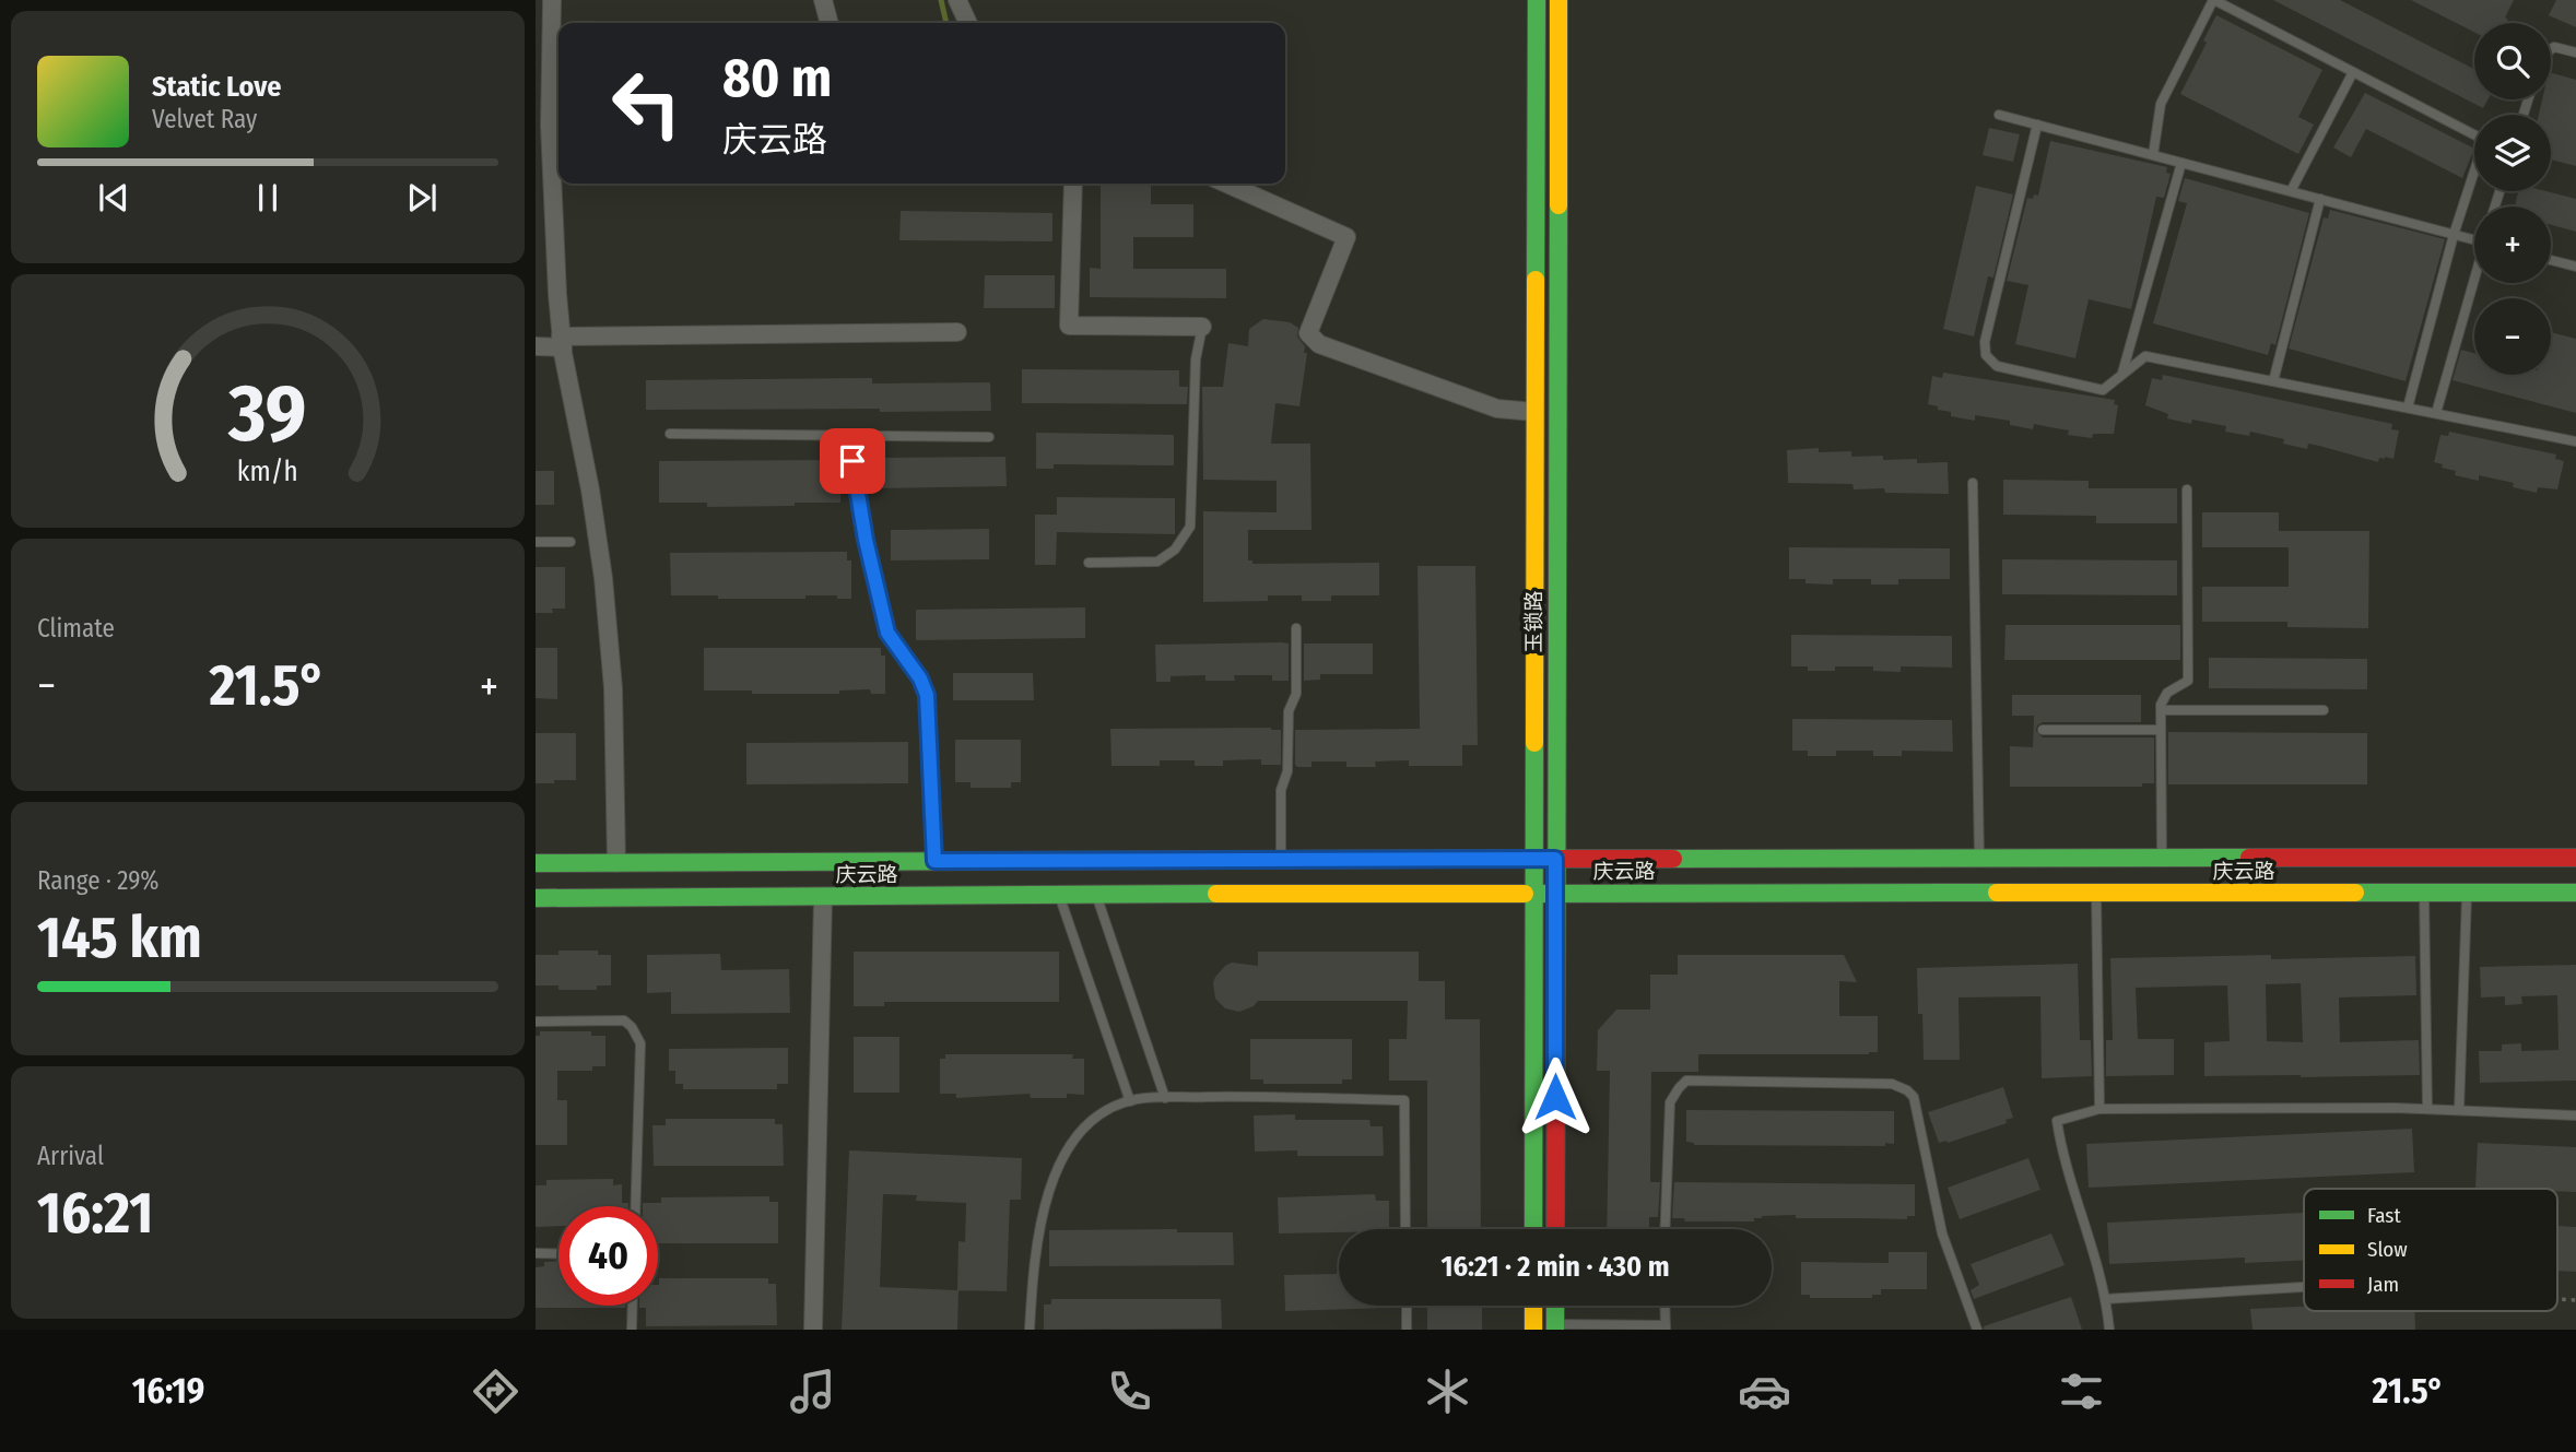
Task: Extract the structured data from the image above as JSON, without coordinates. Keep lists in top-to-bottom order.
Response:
{
  "streets": {
    "main road": ["玉锁路", "庆云路"]
  },
  "crossings": [
    ["玉锁路", "庆云路"]
  ],
  "legend": ["Fast", "Slow", "Jam"],
  "page": {
    "map_buttons": ["+", "−"],
    "turn": ["80 m", "庆云路"],
    "song": ["Static Love", "Velvet Ray"],
    "tile": [
      "Climate",
      ["Range · 29%", "145 km"],
      ["Arrival", "16:21"]
    ],
    "heat": ["−", "21.5°", "+"],
    "limit": "40",
    "trip": "16:21 · 2 min · 430 m",
    "tabs": ["16:19", "21.5°"],
    "gauge": ["39", "km/h"]
  }
}
